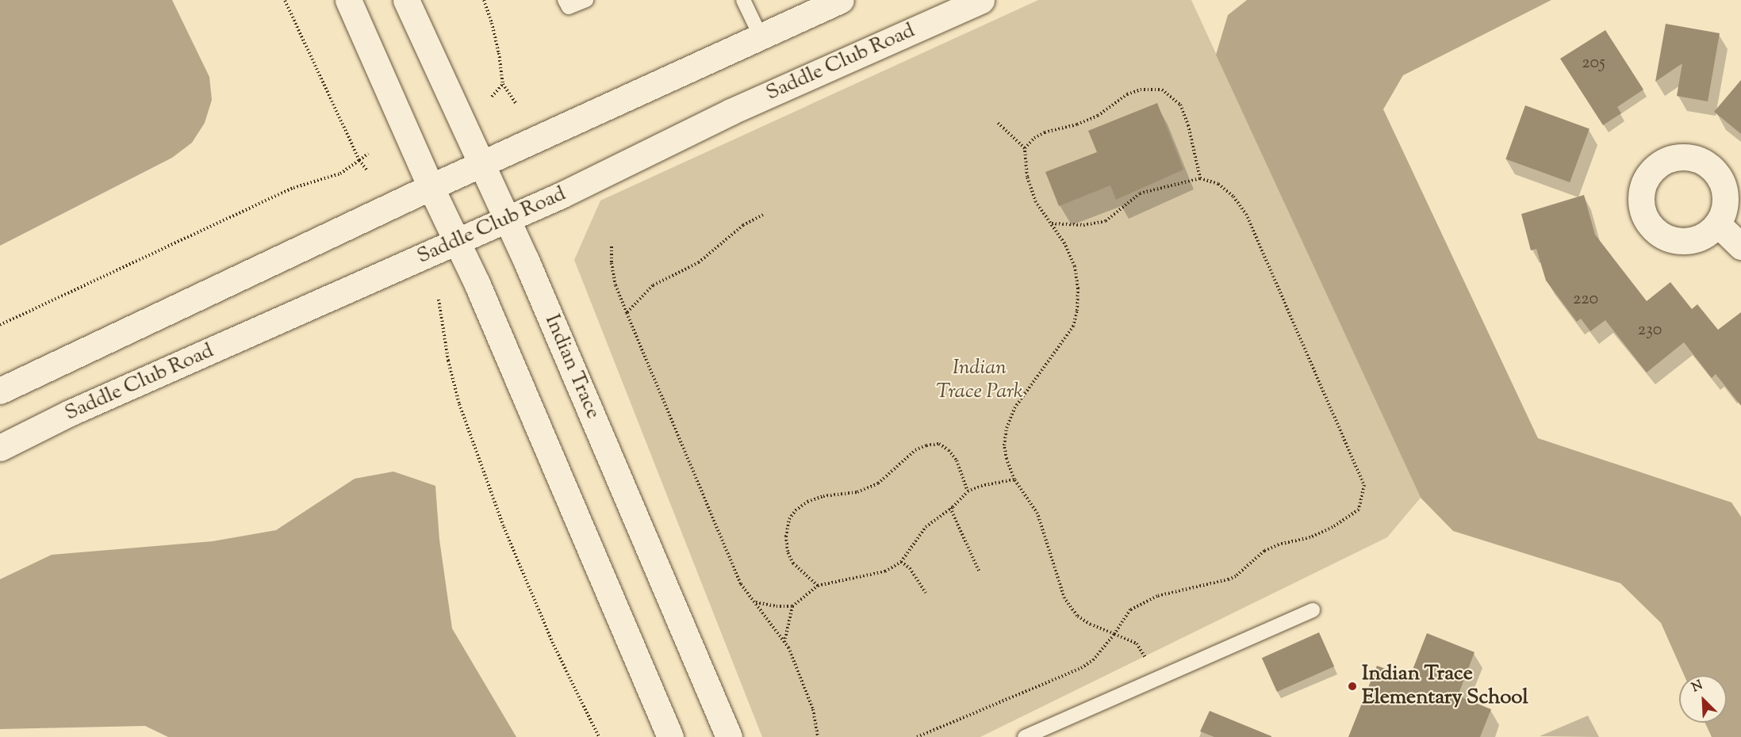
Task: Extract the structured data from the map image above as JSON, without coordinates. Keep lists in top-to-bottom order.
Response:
{
  "streets": {
    "street": ["Saddle Club Road", "Indian Trace"]
  },
  "crossings": [
    ["Saddle Club Road", "Indian Trace"]
  ],
  "parks": ["Indian Trace Park"],
  "places": ["Indian Trace Elementary School"],
  "house_numbers": ["205", "220", "230"],
  "north": "top left"
}
